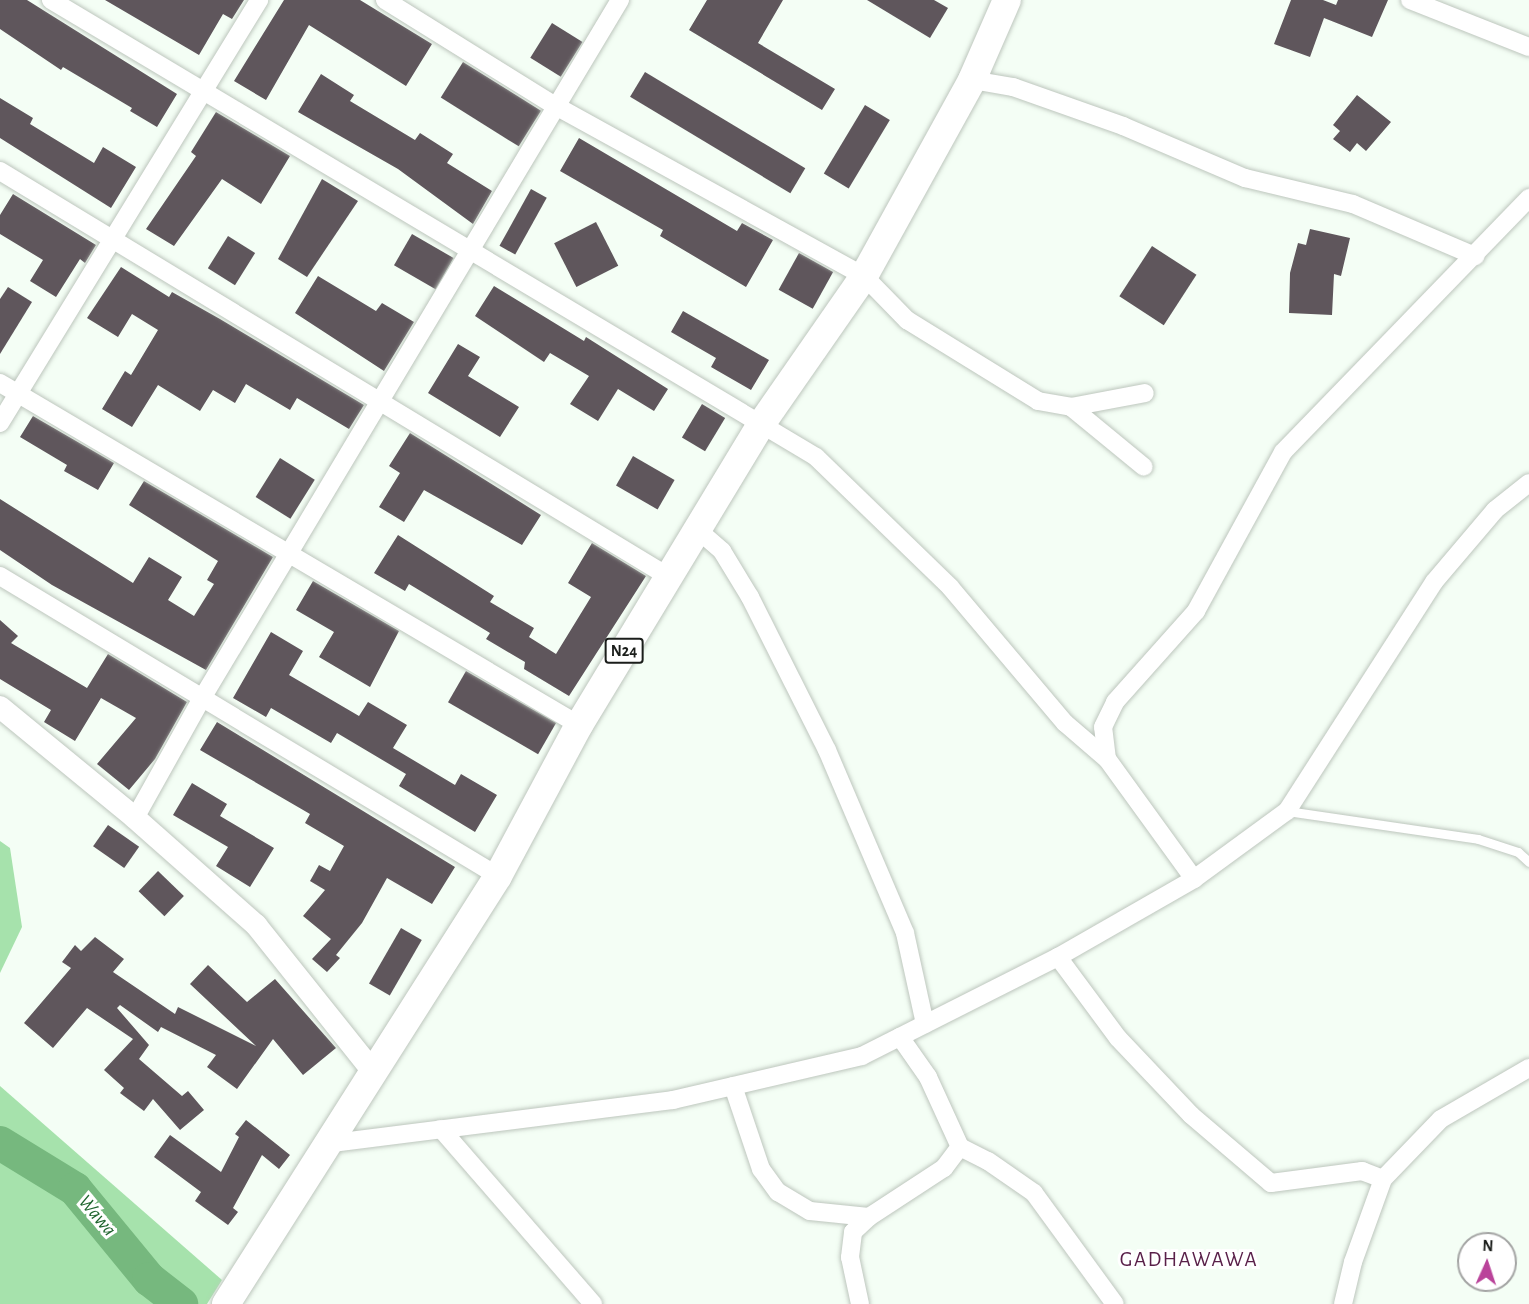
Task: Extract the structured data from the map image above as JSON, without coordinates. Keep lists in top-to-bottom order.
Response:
{
  "streets": {
    "main road": ["N24"]
  },
  "districts": ["GADHAWAWA"],
  "water": ["Wawa"],
  "north": "top"
}
